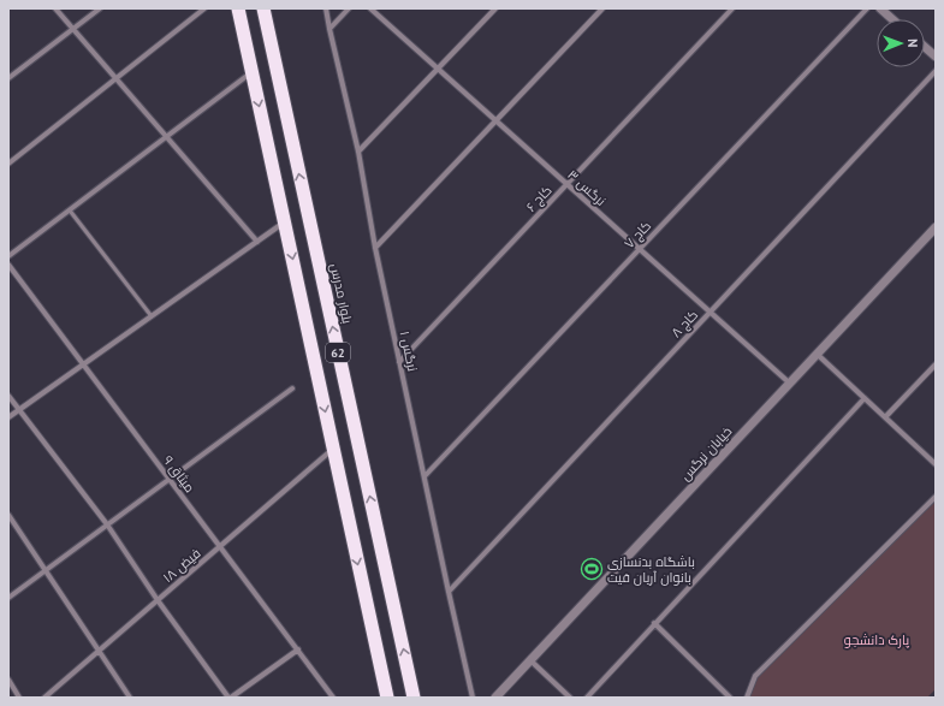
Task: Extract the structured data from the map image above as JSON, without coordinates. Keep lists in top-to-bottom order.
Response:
{
  "streets": {
    "highway": ["بلوار مدرس", "62"],
    "street": [
      "نرگس ۳",
      "کاج ۶",
      "کاج ۷",
      "کاج ۸",
      "نرگس ۱",
      "خیابان نرگس",
      "میثاق ۹",
      "فیض ۱۸"
    ]
  },
  "crossings": [
    ["نرگس ۳", "کاج ۶"],
    ["نرگس ۳", "کاج ۷"],
    ["نرگس ۳", "کاج ۸"],
    ["نرگس ۳", "خیابان نرگس"],
    ["کاج ۶", "نرگس ۱"],
    ["کاج ۷", "نرگس ۱"],
    ["کاج ۸", "نرگس ۱"],
    ["62", "فیض ۱۸"],
    ["میثاق ۹", "فیض ۱۸"]
  ],
  "parks": ["پارک دانشجو"],
  "places": {
    "sports": ["باشگاه بدنسازی بانوان آریان فیت"]
  },
  "north": "right"
}
